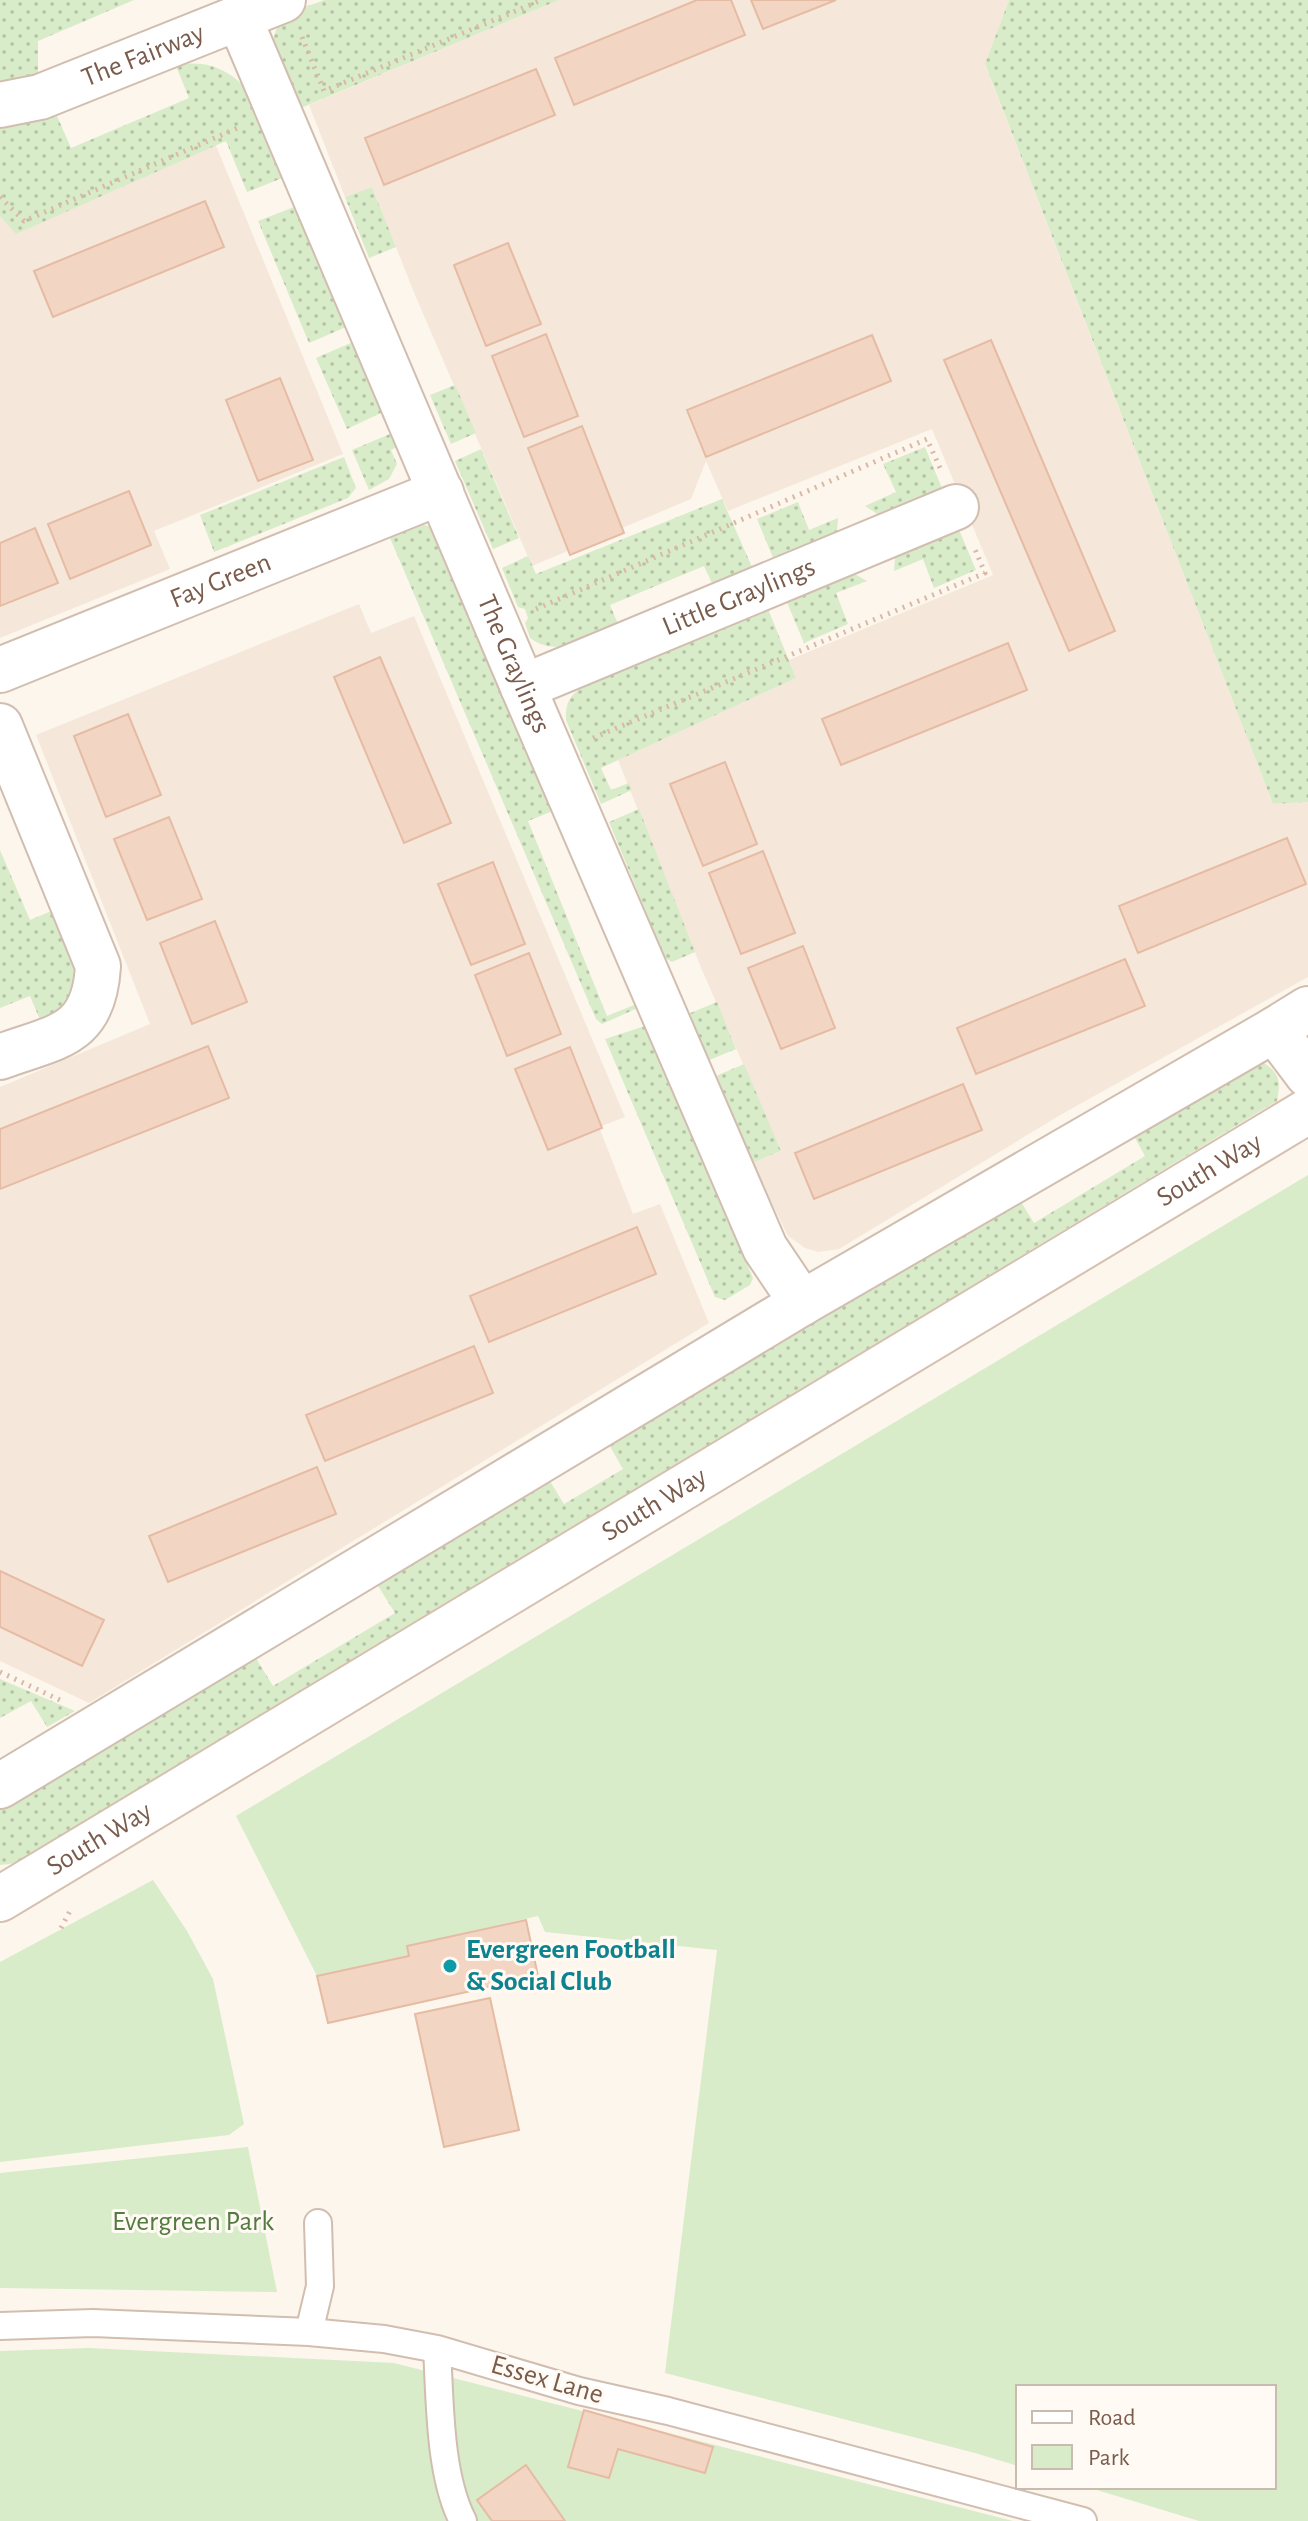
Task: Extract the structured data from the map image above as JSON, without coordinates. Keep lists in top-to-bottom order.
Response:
{
  "streets": {
    "street": [
      "The Fairway",
      "Fay Green",
      "Little Graylings",
      "The Graylings",
      "South Way"
    ],
    "lane": ["Essex Lane"]
  },
  "crossings": [
    ["The Fairway", "The Graylings"],
    ["Fay Green", "The Graylings"],
    ["Little Graylings", "The Graylings"]
  ],
  "parks": ["Evergreen Park"],
  "places": ["Evergreen Football & Social Club"],
  "legend": ["Road", "Park"]
}
